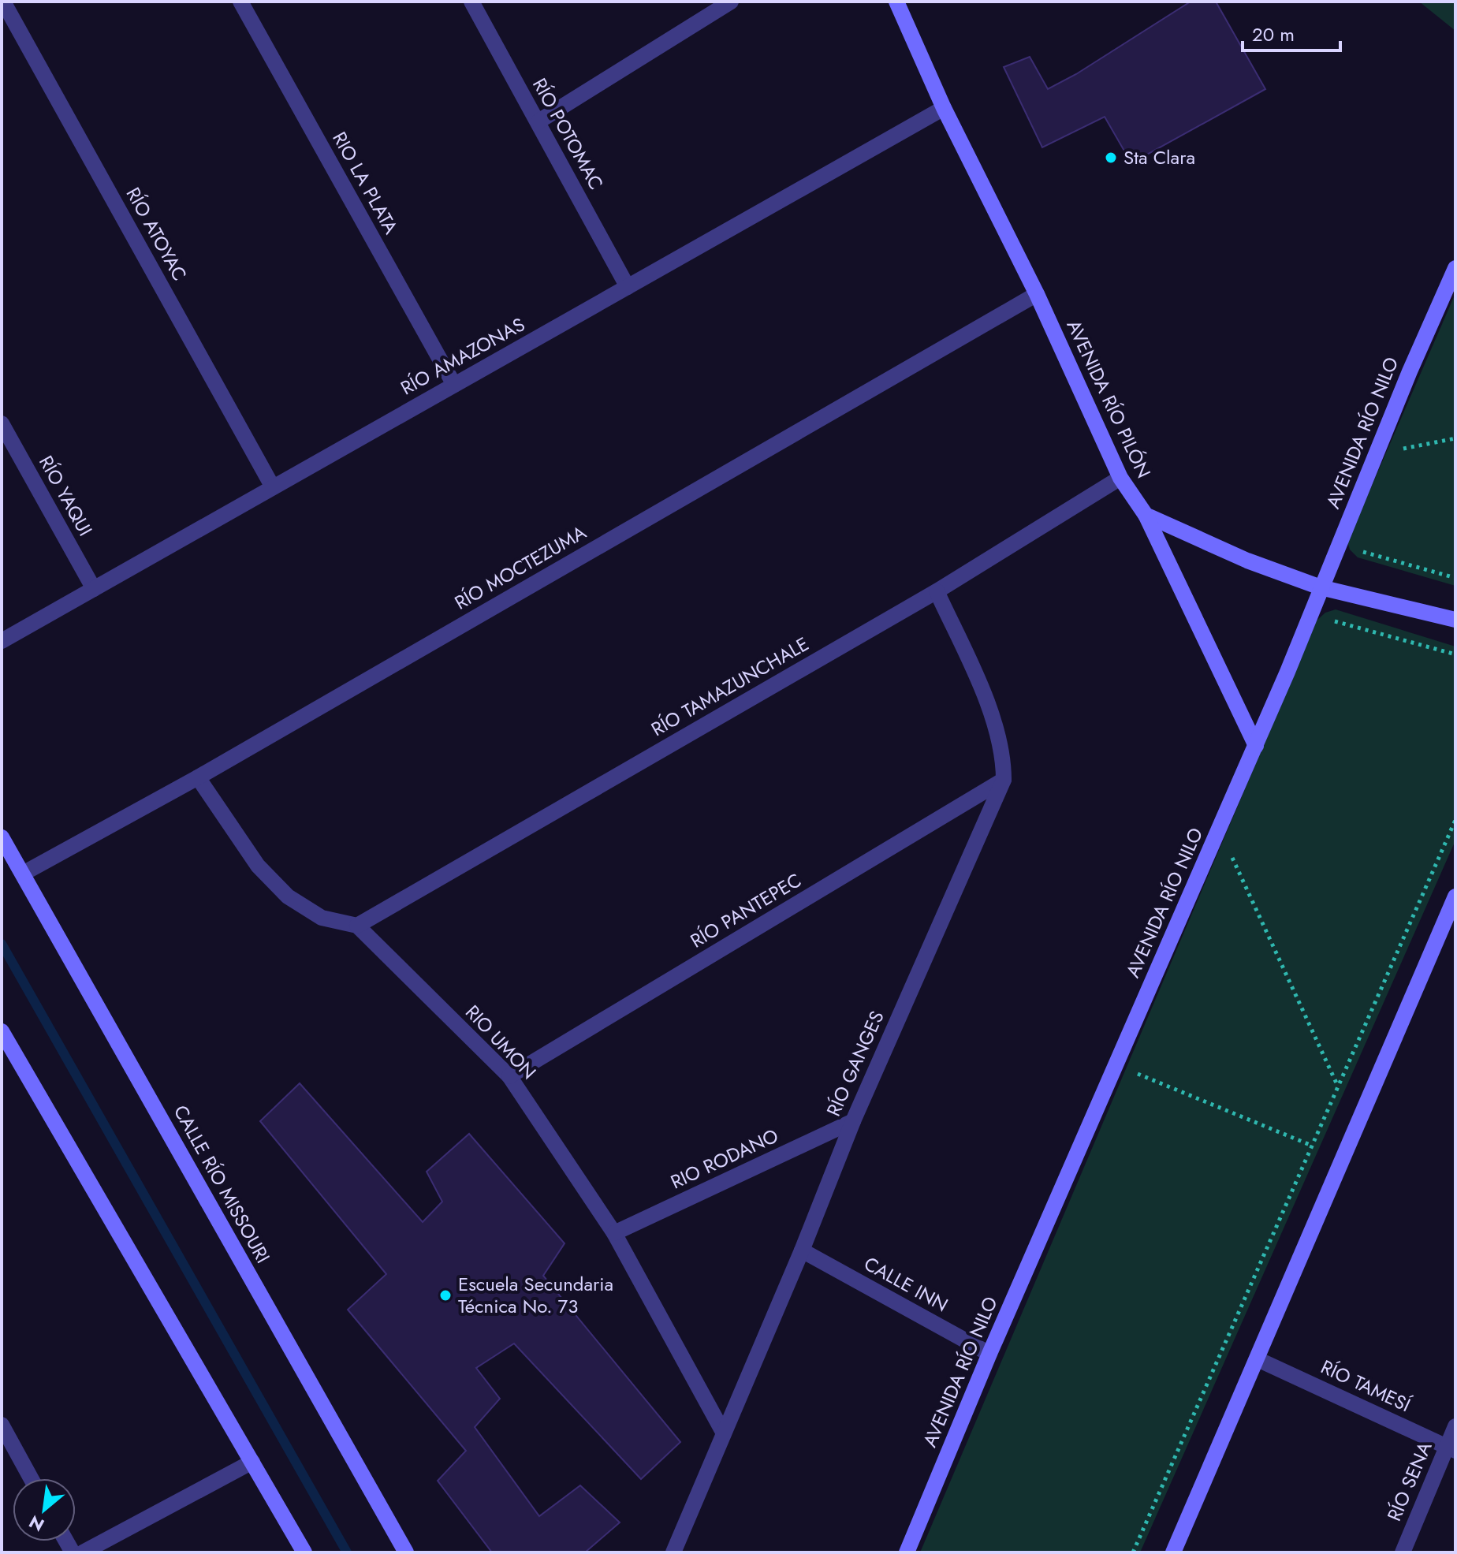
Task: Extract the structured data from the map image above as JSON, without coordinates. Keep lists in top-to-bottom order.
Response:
{
  "streets": {
    "street": [
      "RÍO POTOMAC",
      "RIO LA PLATA",
      "RÍO ATOYAC",
      "RÍO AMAZONAS",
      "AVENIDA RÍO PILÓN",
      "AVENIDA RÍO NILO",
      "RÍO YAQUI",
      "RÍO MOCTEZUMA",
      "RÍO TAMAZUNCHALE",
      "RÍO PANTEPEC",
      "RIO UMON",
      "RÍO GANGES",
      "RIO RODANO",
      "CALLE RÍO MISSOURI",
      "CALLE INN",
      "RÍO TAMESÍ",
      "RÍO SENA"
    ]
  },
  "crossings": [
    ["RÍO POTOMAC", "RÍO AMAZONAS"],
    ["RIO LA PLATA", "RÍO AMAZONAS"],
    ["RÍO ATOYAC", "RÍO AMAZONAS"],
    ["RÍO AMAZONAS", "AVENIDA RÍO PILÓN"],
    ["RÍO AMAZONAS", "RÍO YAQUI"],
    ["AVENIDA RÍO PILÓN", "AVENIDA RÍO NILO"],
    ["AVENIDA RÍO PILÓN", "RÍO MOCTEZUMA"],
    ["AVENIDA RÍO PILÓN", "RÍO TAMAZUNCHALE"],
    ["AVENIDA RÍO NILO", "CALLE INN"],
    ["RÍO MOCTEZUMA", "CALLE RÍO MISSOURI"],
    ["RÍO TAMAZUNCHALE", "RIO UMON"],
    ["RÍO TAMAZUNCHALE", "RÍO GANGES"],
    ["RÍO PANTEPEC", "RIO UMON"],
    ["RÍO PANTEPEC", "RÍO GANGES"],
    ["RIO UMON", "RÍO GANGES"],
    ["RIO UMON", "RIO RODANO"],
    ["RÍO GANGES", "RIO RODANO"],
    ["RÍO GANGES", "CALLE INN"],
    ["RÍO TAMESÍ", "RÍO SENA"]
  ],
  "places": ["Sta Clara", "Escuela Secundaria Técnica No. 73"],
  "scale_bar": "20 m",
  "north": "bottom left"
}
